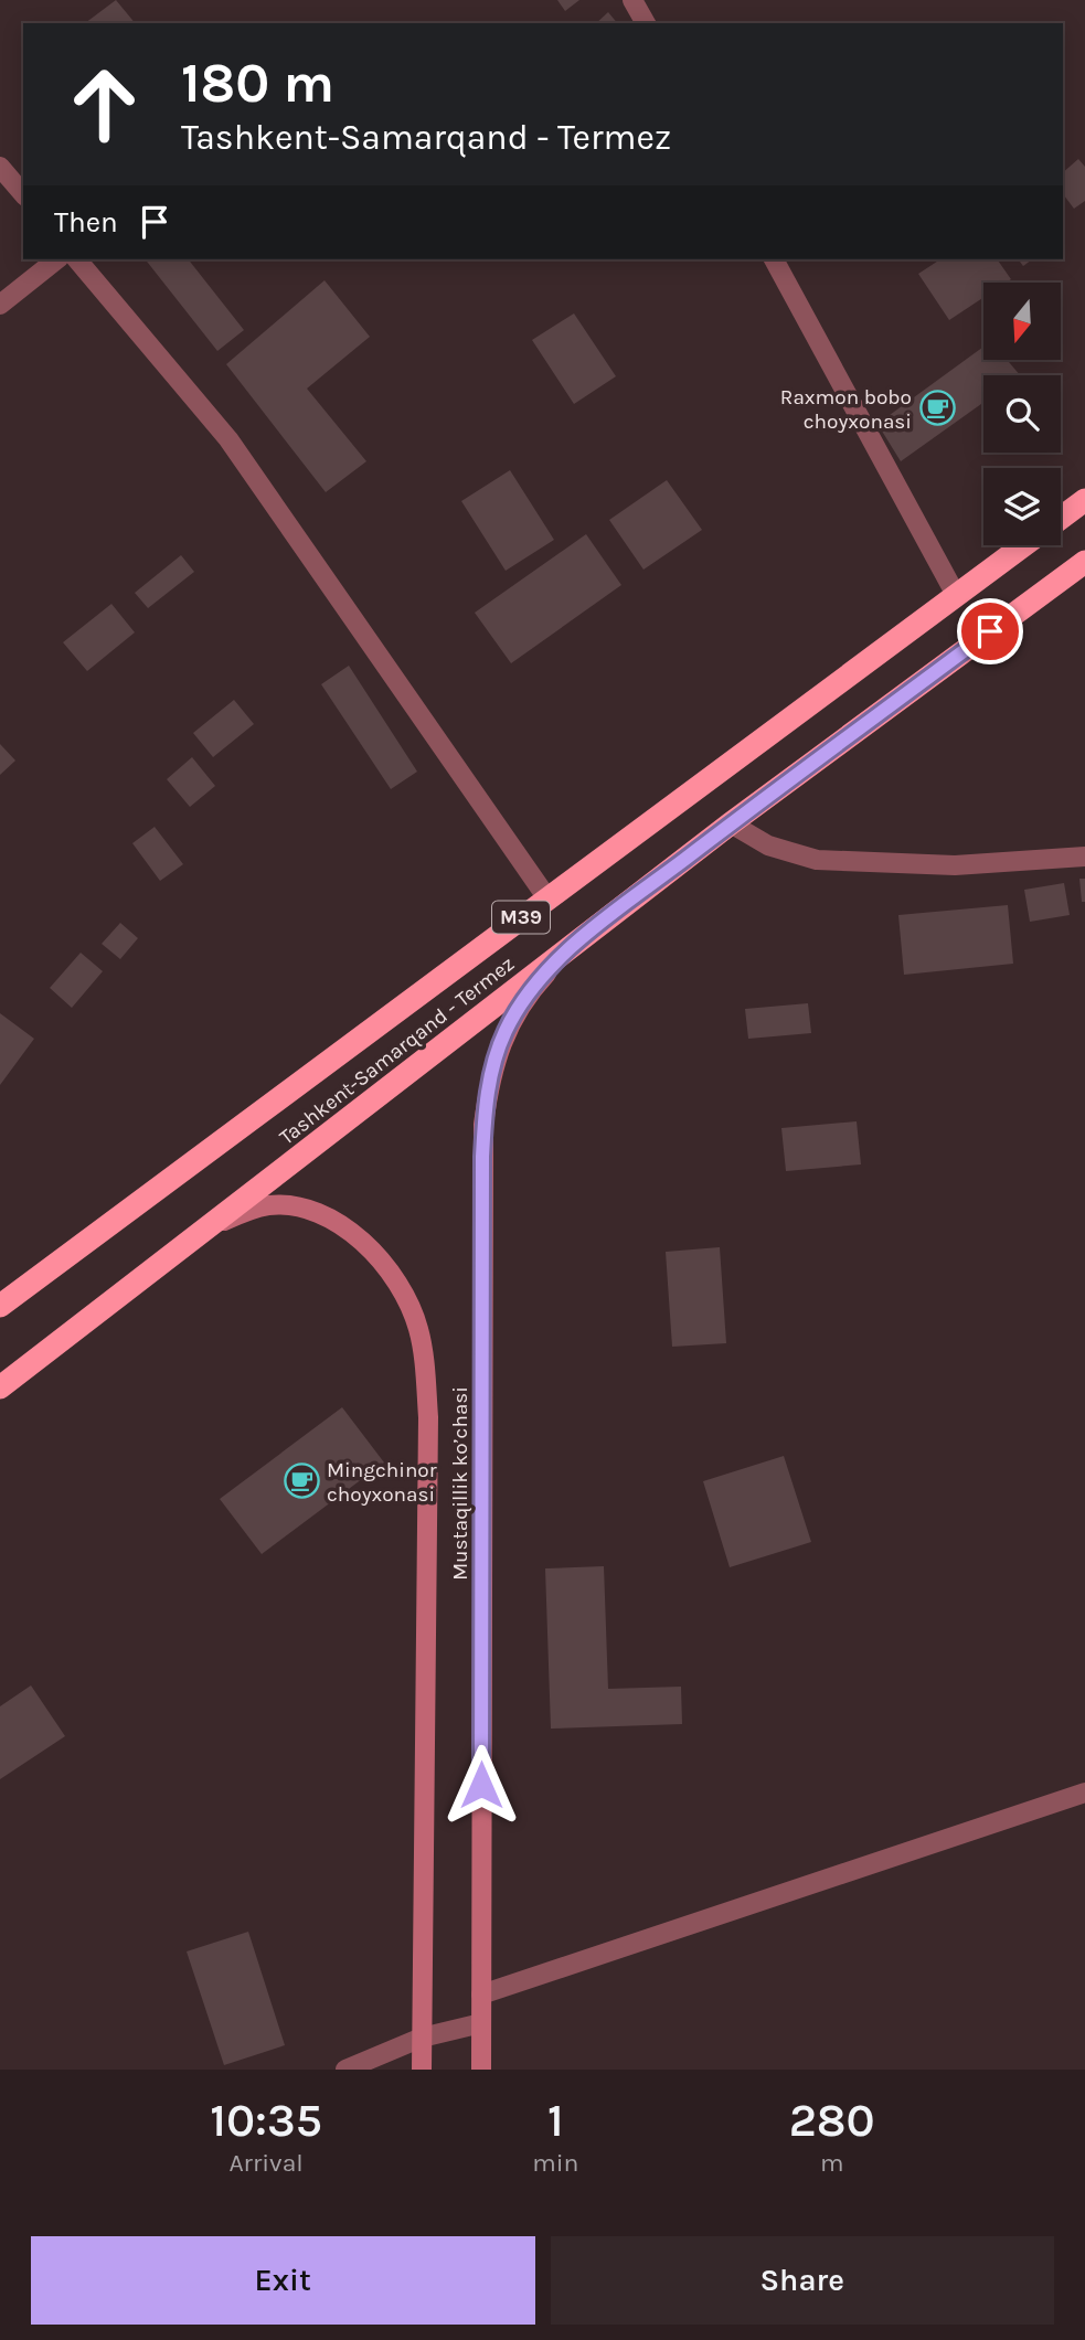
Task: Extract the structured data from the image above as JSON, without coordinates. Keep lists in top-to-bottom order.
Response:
{
  "streets": {
    "highway": ["M39", "Tashkent-Samarqand - Termez"],
    "main road": ["Mustaqillik ko’chasi"]
  },
  "crossings": [
    ["Tashkent-Samarqand - Termez", "Mustaqillik ko’chasi"]
  ],
  "places": {
    "cafe": ["Raxmon bobo choyxonasi", "Mingchinor choyxonasi"]
  },
  "north": "bottom",
  "page": {
    "turn": ["180 m", "Tashkent-Samarqand - Termez"],
    "then": "Then",
    "eta": [
      "10:35",
      "Arrival",
      "1",
      "min",
      "280",
      "m"
    ],
    "buttons": ["Exit", "Share"]
  }
}
